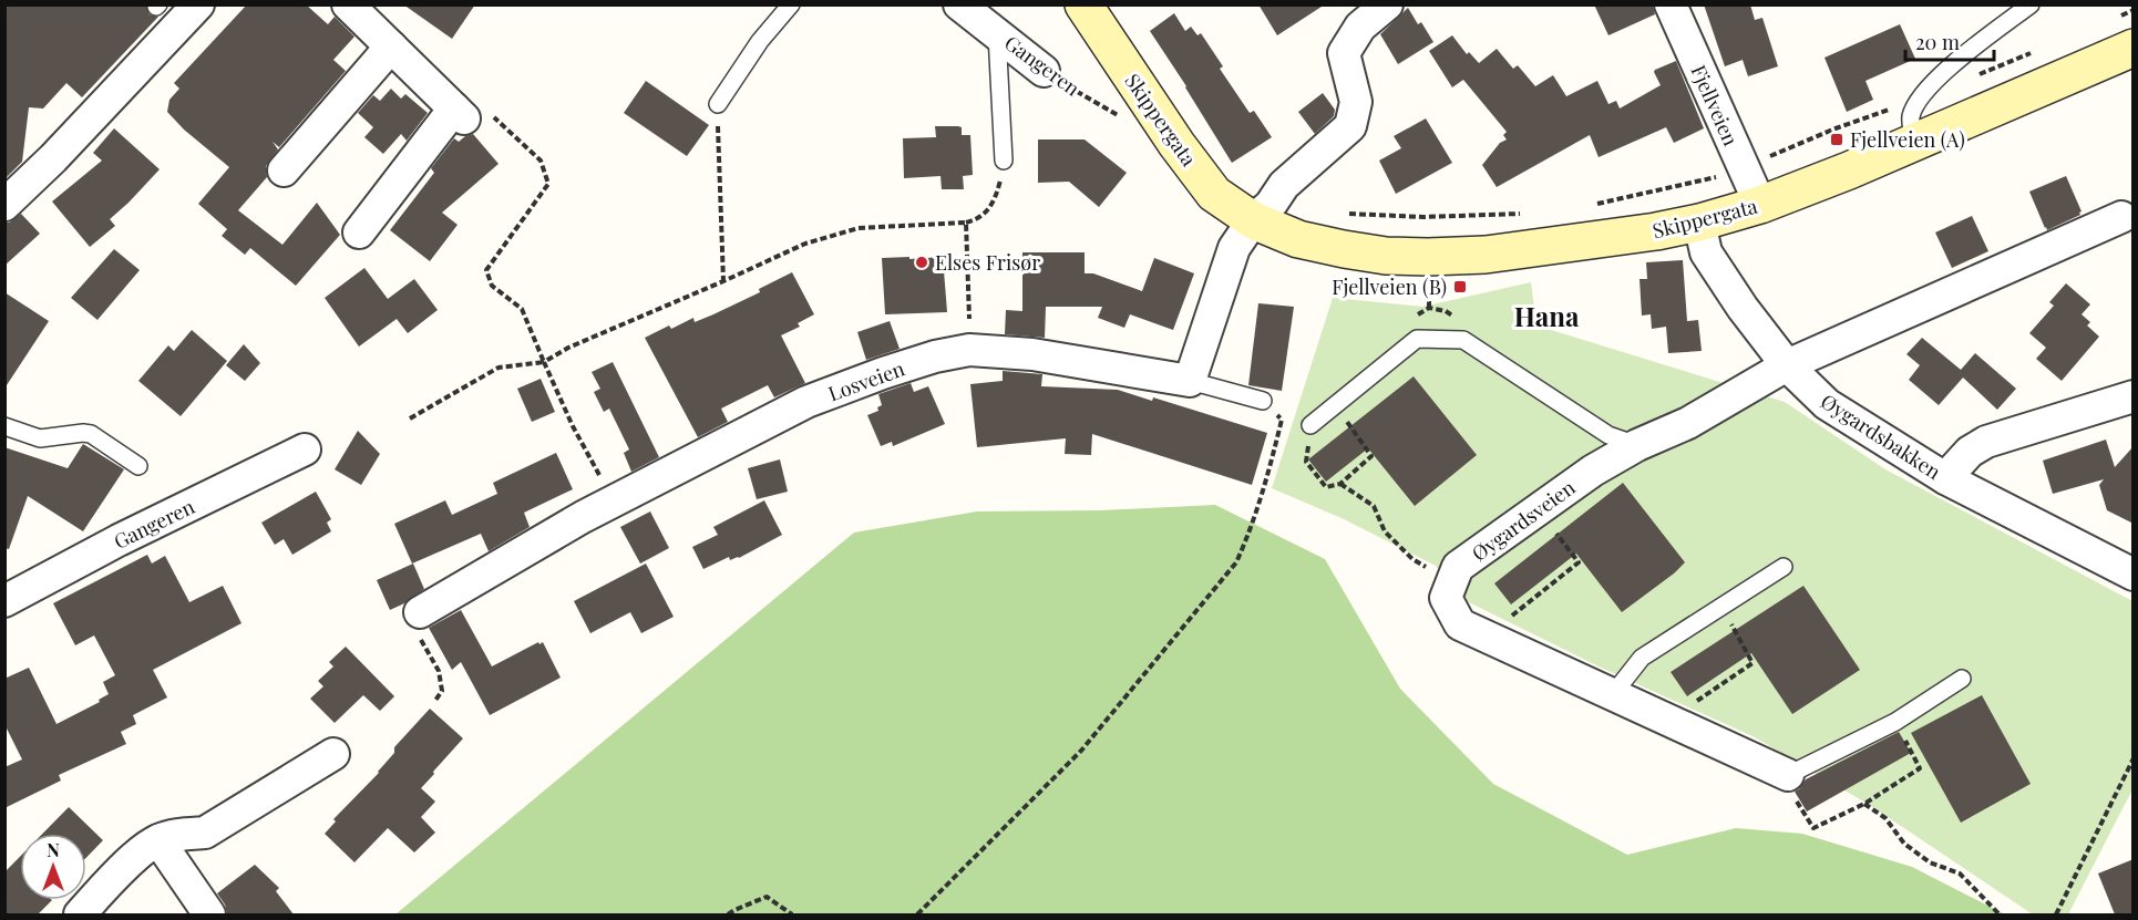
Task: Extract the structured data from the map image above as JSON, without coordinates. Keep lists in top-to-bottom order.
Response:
{
  "streets": {
    "main road": ["Skippergata"],
    "street": [
      "Gangeren",
      "Fjellveien",
      "Losveien",
      "Øygardsbakken",
      "Øygardsveien"
    ]
  },
  "crossings": [
    ["Fjellveien", "Skippergata"],
    ["Skippergata", "Øygardsbakken"],
    ["Øygardsbakken", "Øygardsveien"]
  ],
  "districts": ["Hana"],
  "places": {
    "transit": ["Fjellveien (A)", "Fjellveien (B)"],
    "other": ["Elses Frisør"]
  },
  "scale_bar": "20 m",
  "north": "top"
}
